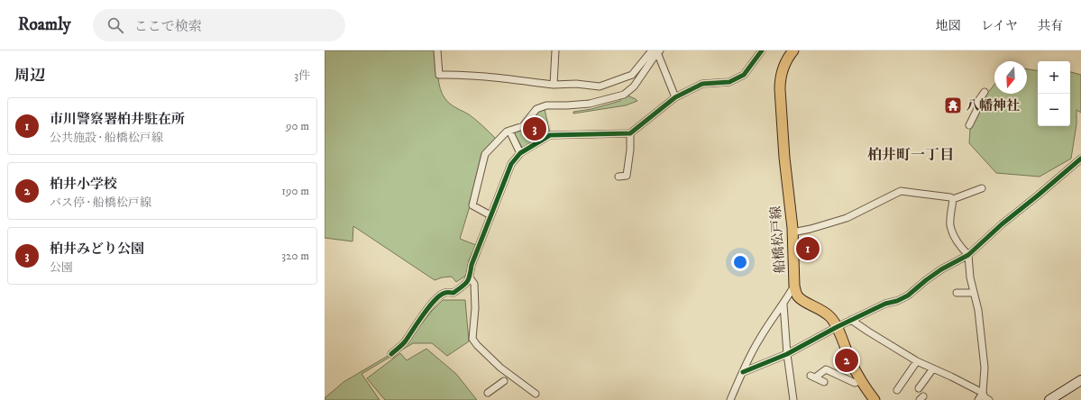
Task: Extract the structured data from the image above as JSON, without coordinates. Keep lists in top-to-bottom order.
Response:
{
  "streets": {
    "main road": ["船橋松戸線"]
  },
  "districts": ["柏井町一丁目"],
  "places": {
    "temple": ["八幡神社"]
  },
  "north": "bottom",
  "page": {
    "header": "Roamly",
    "search": "ここで検索",
    "nav": ["地図", "レイヤ", "共有"],
    "heading": ["周辺", "3件"],
    "map_buttons": ["+", "−"],
    "list": [
      {
        "mark": "1",
        "name": "市川警察署柏井駐在所",
        "note": "公共施設 · 船橋松戸線",
        "value": "90 m"
      },
      {
        "mark": "2",
        "name": "柏井小学校",
        "note": "バス停 · 船橋松戸線",
        "value": "190 m"
      },
      {
        "mark": "3",
        "name": "柏井みどり公園",
        "note": "公園",
        "value": "320 m"
      }
    ],
    "pins": ["3", "1", "2"]
  }
}
